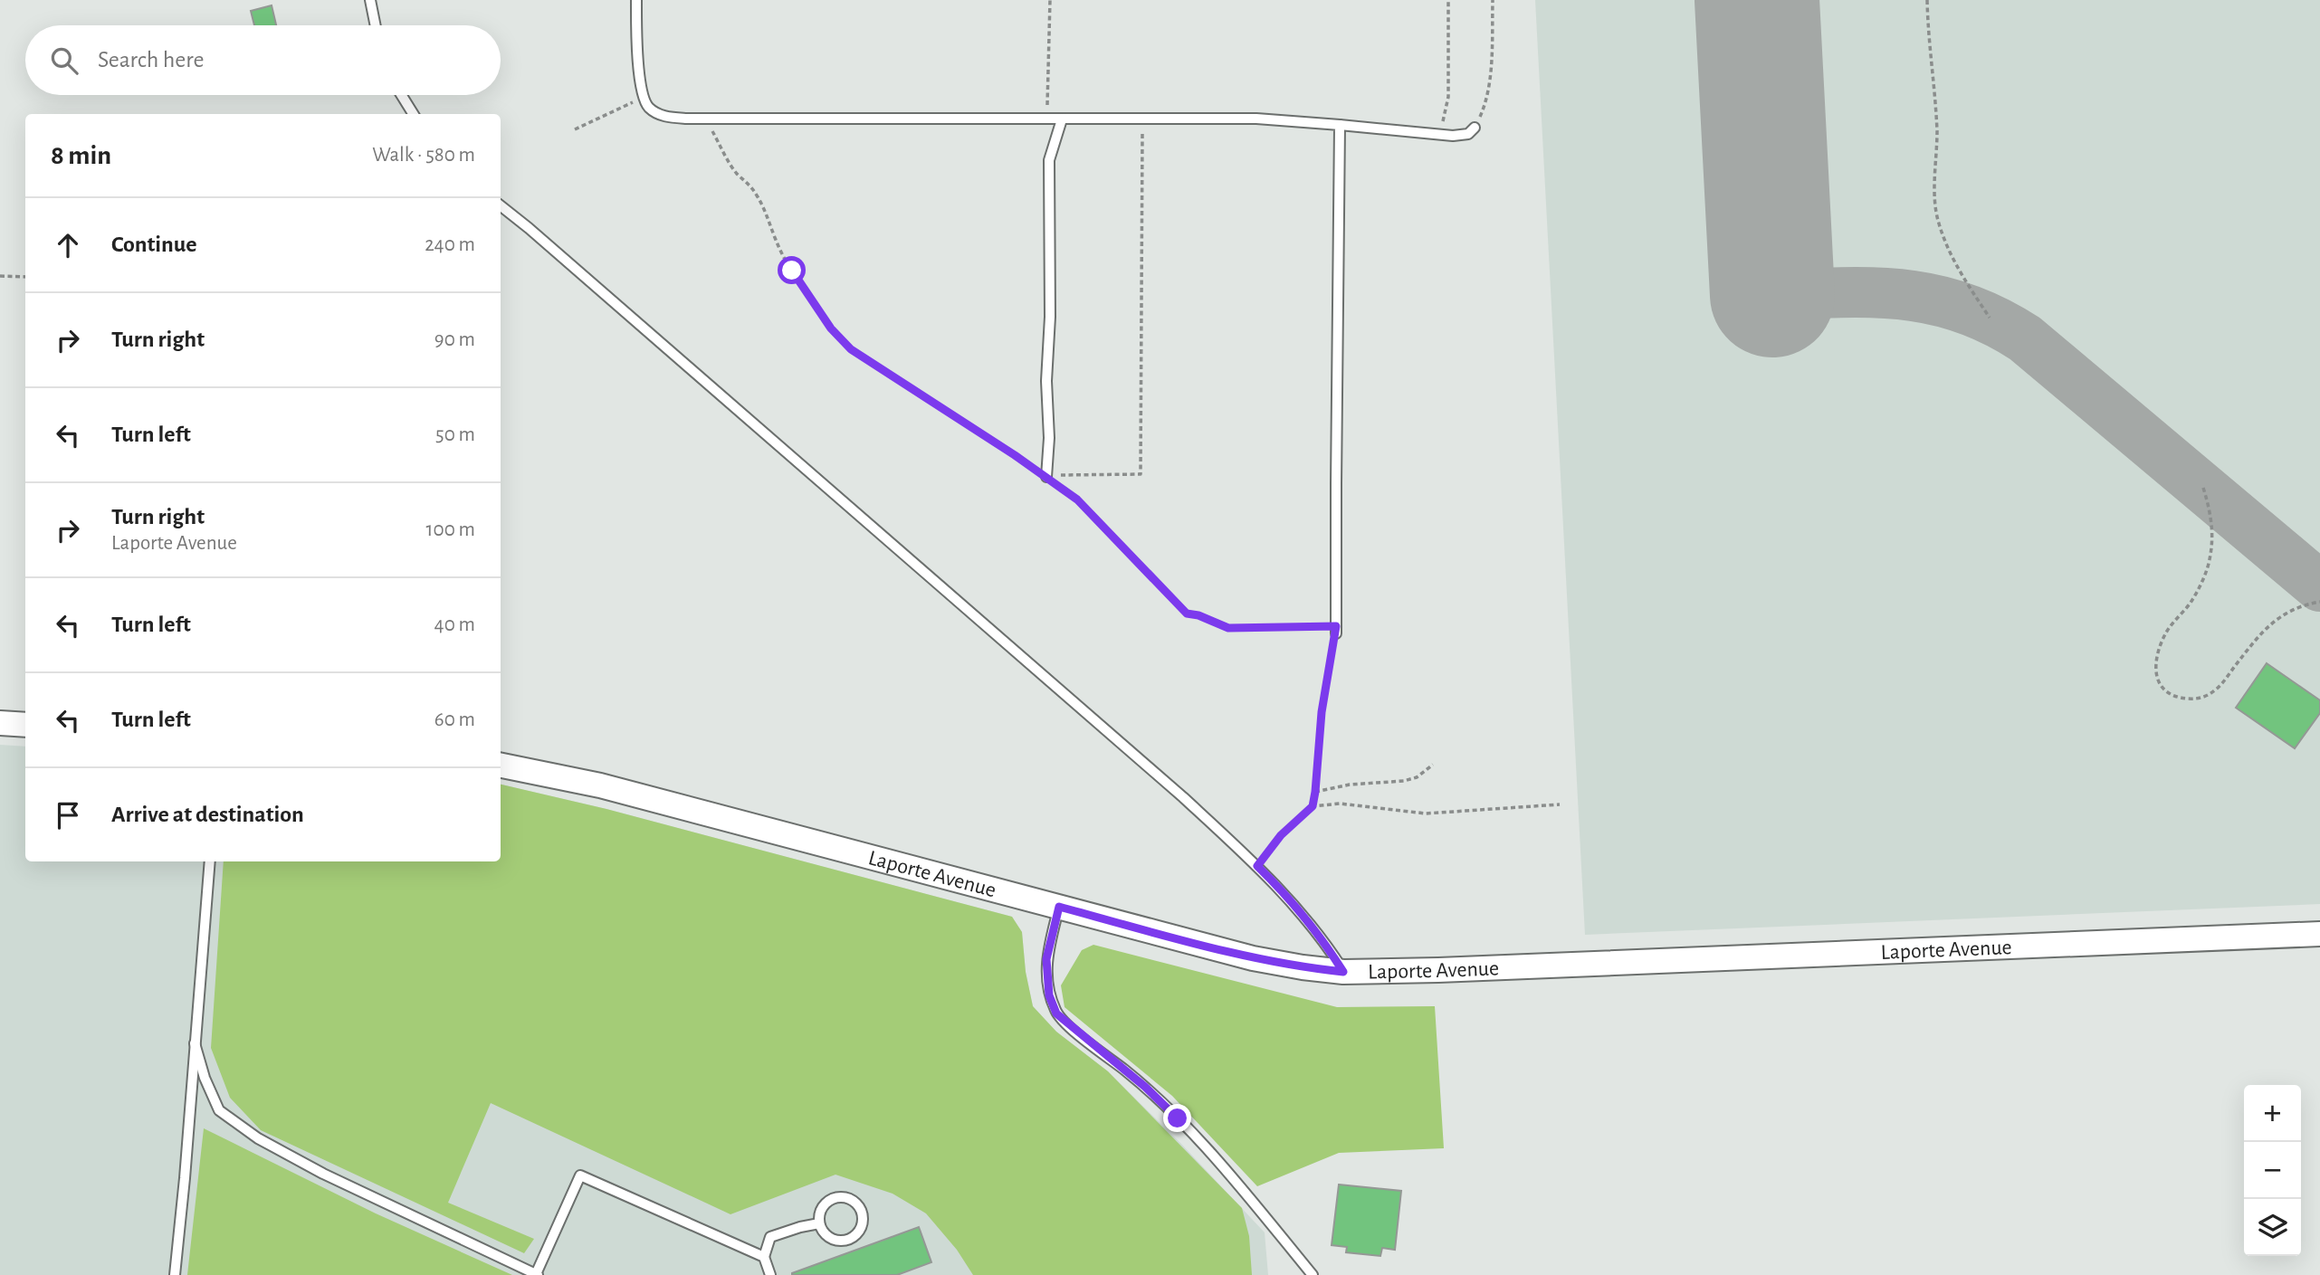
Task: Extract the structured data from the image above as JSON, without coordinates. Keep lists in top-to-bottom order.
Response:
{
  "streets": {
    "street": ["Laporte Avenue"]
  },
  "page": {
    "search": "Search here",
    "heading": ["8 min", "Walk · 580 m"],
    "list": [
      ["Continue", "240 m"],
      ["Turn right", "90 m"],
      ["Turn left", "50 m"],
      ["Turn right", "Laporte Avenue", "100 m"],
      ["Turn left", "40 m"],
      ["Turn left", "60 m"],
      "Arrive at destination"
    ],
    "map_buttons": ["+", "−"]
  }
}
